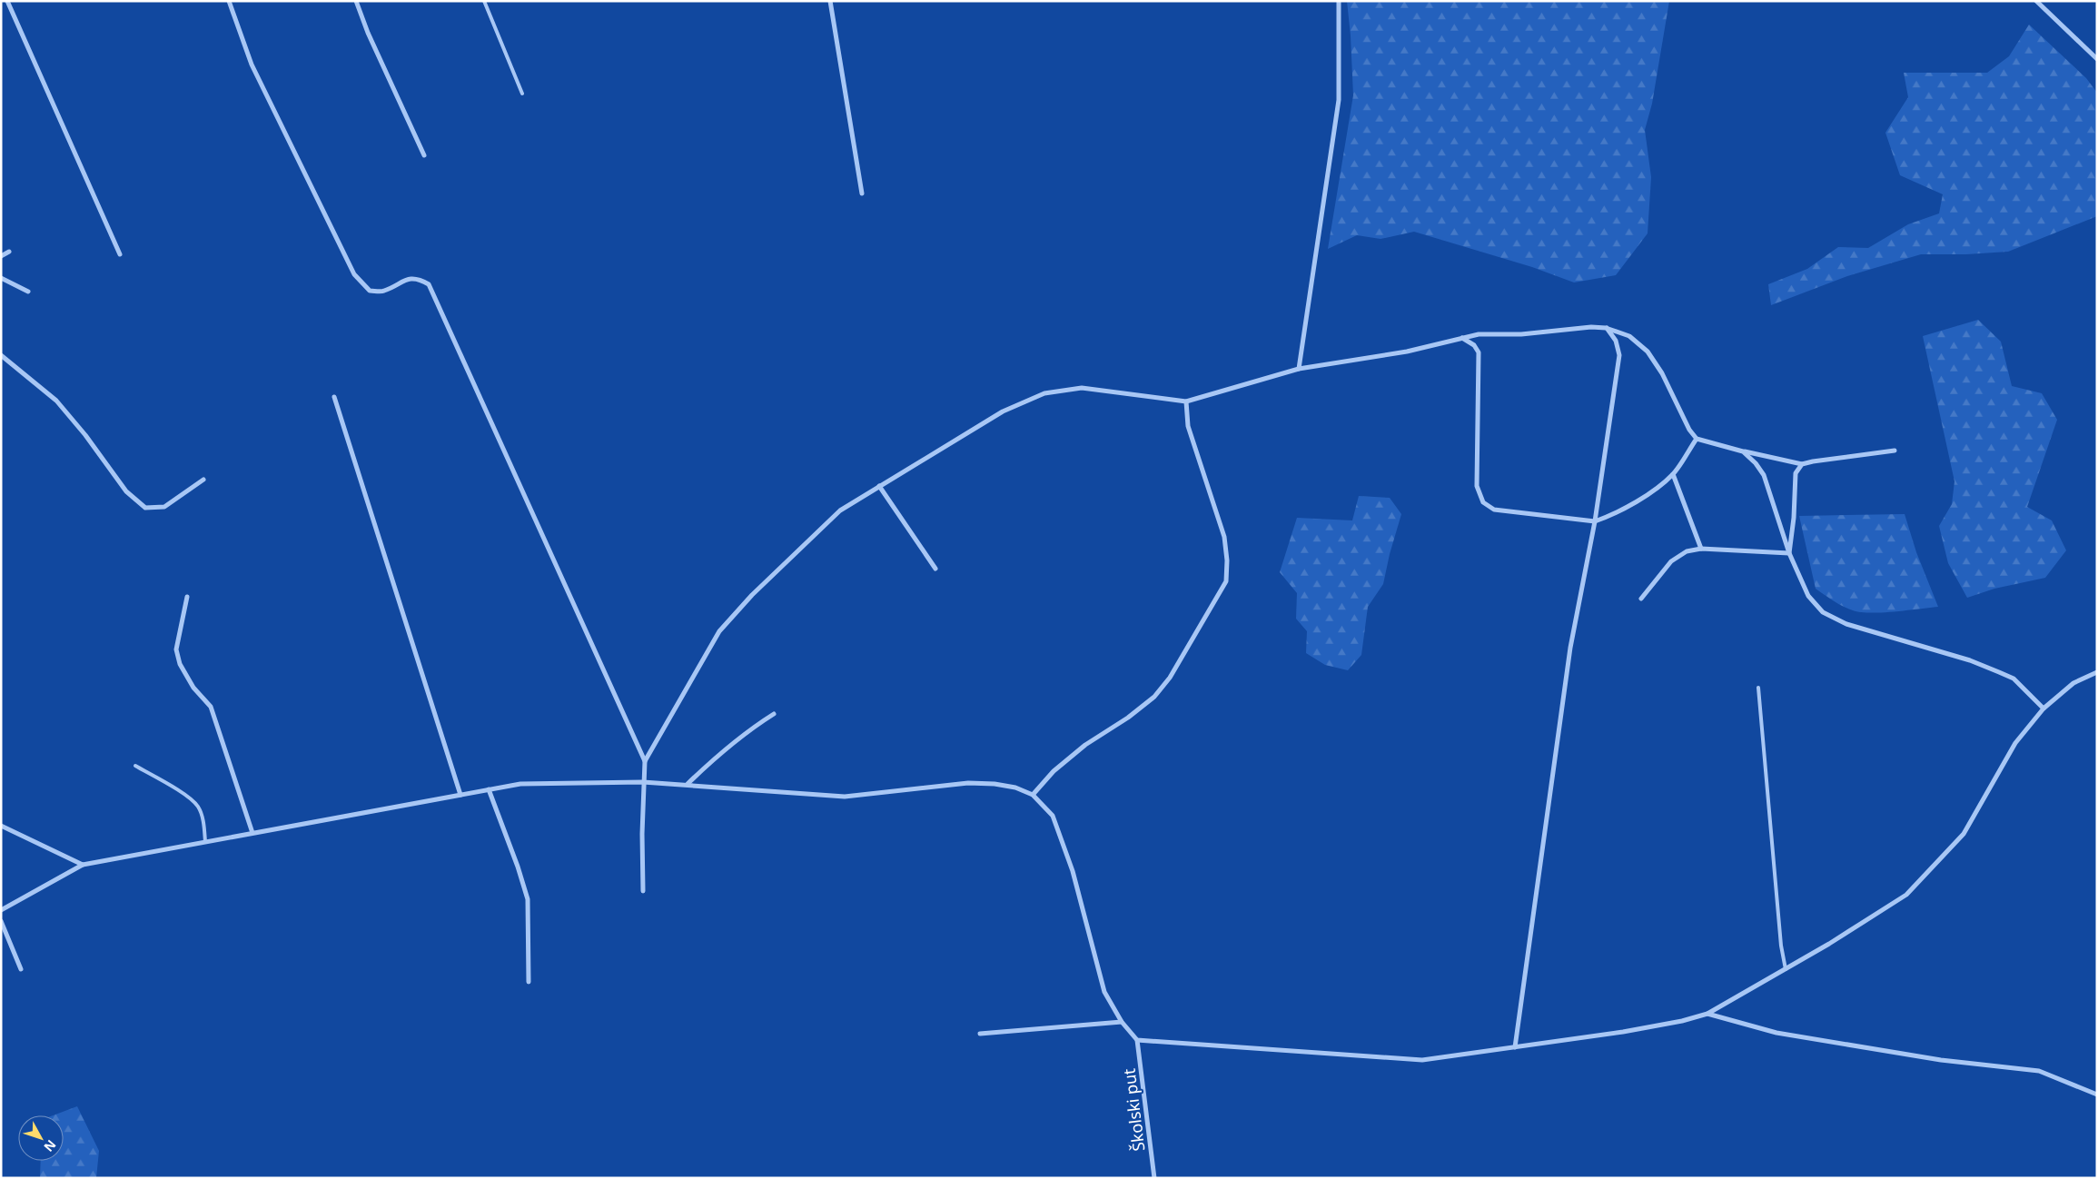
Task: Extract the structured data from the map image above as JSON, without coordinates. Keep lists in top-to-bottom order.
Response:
{
  "streets": {
    "street": ["Školski put"]
  },
  "north": "bottom right"
}
